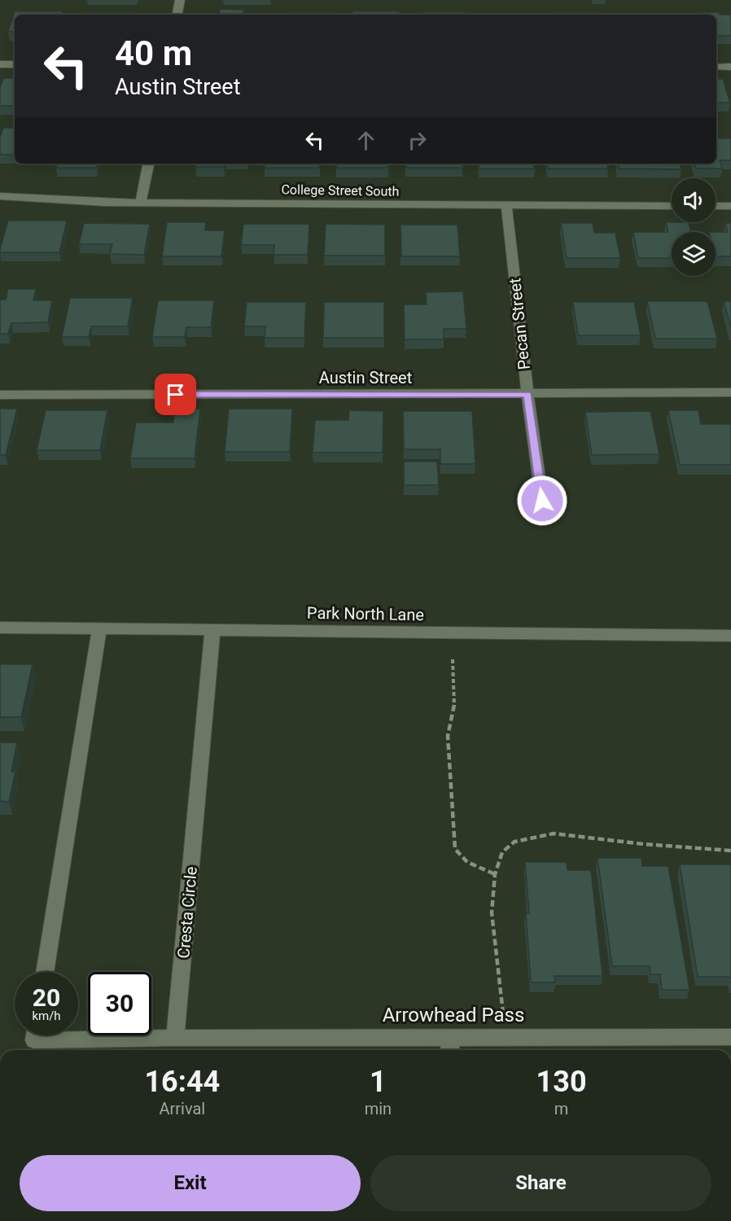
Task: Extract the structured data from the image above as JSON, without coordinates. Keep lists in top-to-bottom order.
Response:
{
  "streets": {
    "street": [
      "College Street South",
      "Pecan Street",
      "Austin Street",
      "Park North Lane",
      "Cresta Circle",
      "Arrowhead Pass"
    ]
  },
  "crossings": [
    ["College Street South", "Pecan Street"],
    ["Pecan Street", "Austin Street"],
    ["Park North Lane", "Cresta Circle"],
    ["Cresta Circle", "Arrowhead Pass"]
  ],
  "page": {
    "turn": ["40 m", "Austin Street"],
    "speed": "20 km/h",
    "limit": "30",
    "eta": [
      "16:44",
      "Arrival",
      "1",
      "min",
      "130",
      "m"
    ],
    "buttons": ["Exit", "Share"]
  }
}
